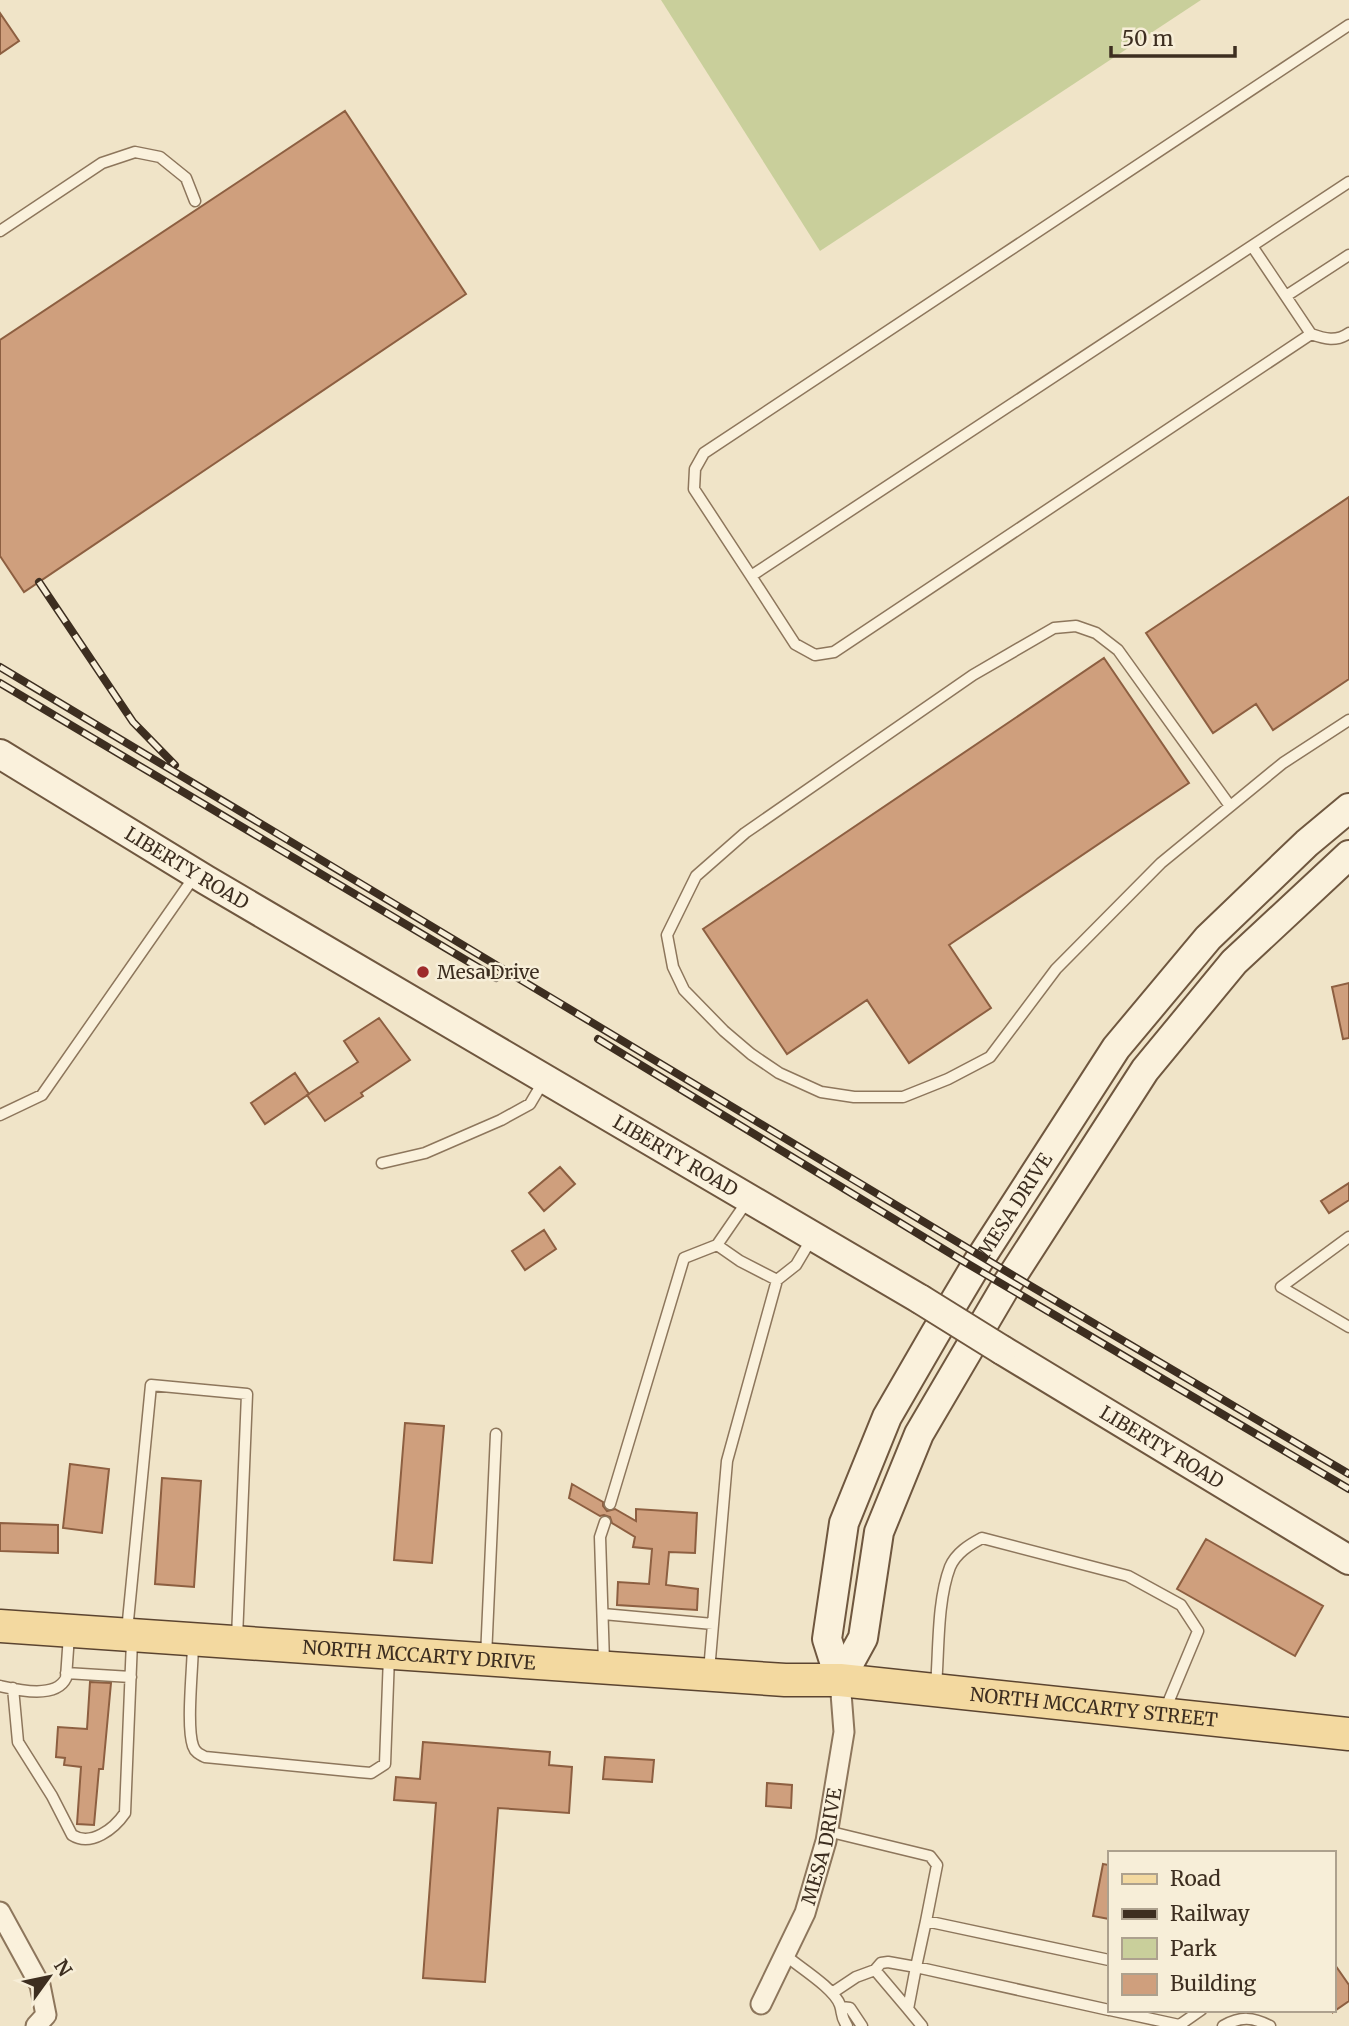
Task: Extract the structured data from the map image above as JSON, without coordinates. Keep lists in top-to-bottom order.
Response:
{
  "streets": {
    "main road": [
      "LIBERTY ROAD",
      "MESA DRIVE",
      "NORTH MCCARTY DRIVE",
      "NORTH MCCARTY STREET"
    ]
  },
  "crossings": [
    ["MESA DRIVE", "NORTH MCCARTY DRIVE"],
    ["MESA DRIVE", "NORTH MCCARTY STREET"],
    ["NORTH MCCARTY DRIVE", "NORTH MCCARTY STREET"]
  ],
  "places": ["Mesa Drive"],
  "legend": [
    "Road",
    "Railway",
    "Park",
    "Building"
  ],
  "scale_bar": "50 m",
  "north": "top right"
}
